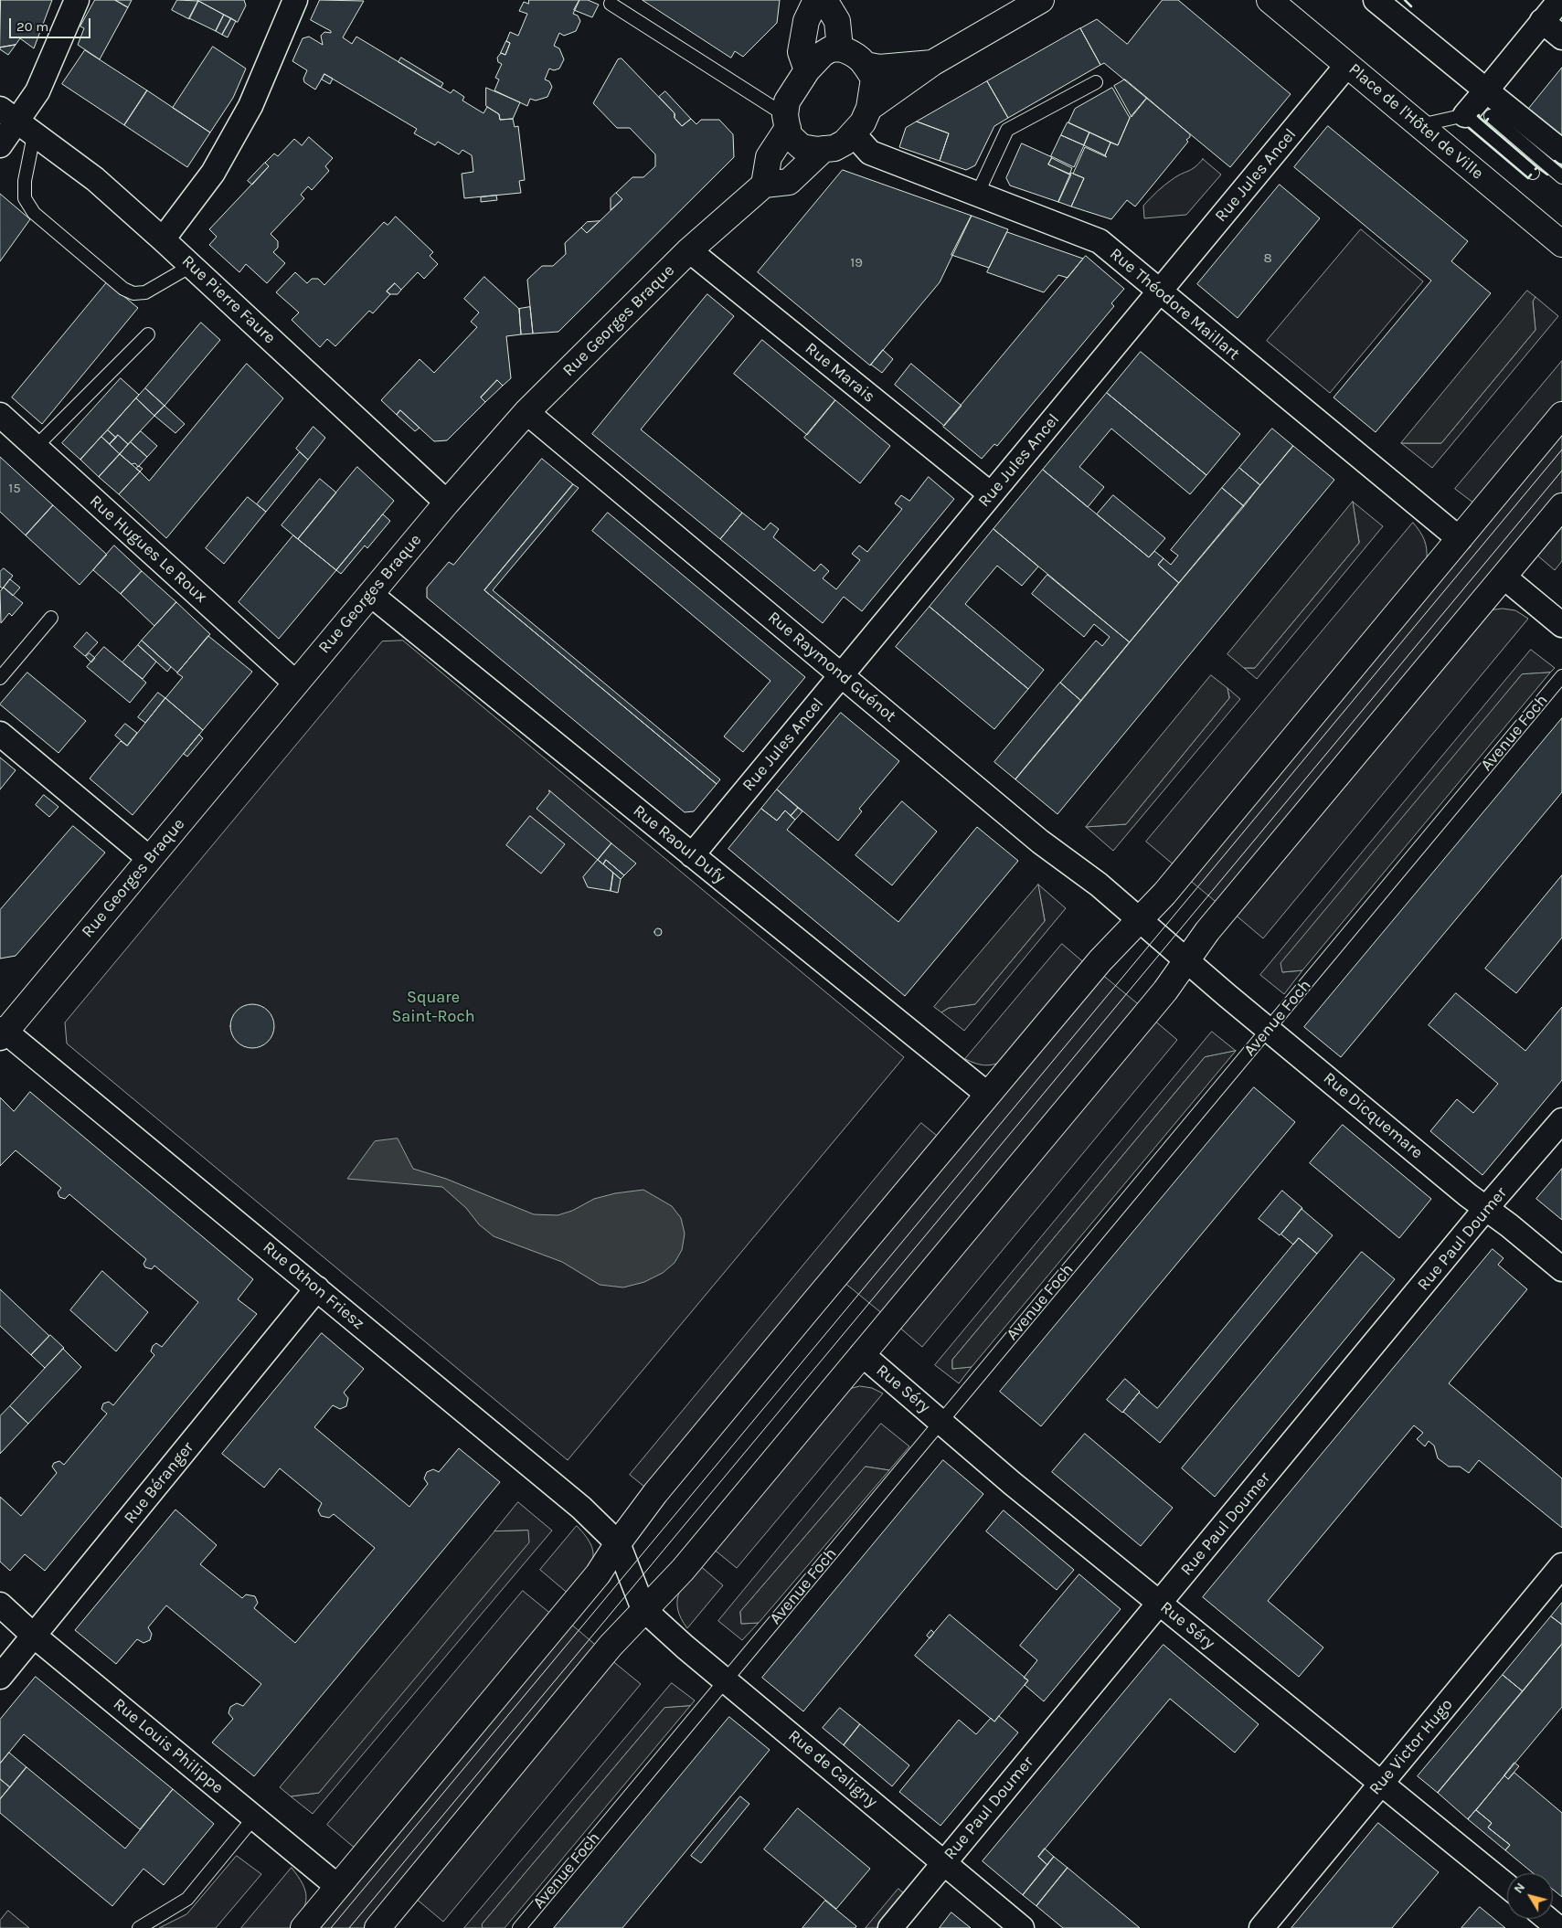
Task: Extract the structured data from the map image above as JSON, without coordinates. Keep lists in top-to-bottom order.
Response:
{
  "streets": {
    "street": [
      "Place de l'Hôtel de Ville",
      "Rue Jules Ancel",
      "Rue Pierre Faure",
      "Rue Théodore Maillart",
      "Rue Georges Braque",
      "Rue Marais",
      "Rue Hugues Le Roux",
      "Rue Raymond Guénot",
      "Rue Raoul Dufy",
      "Rue Dicquemare",
      "Rue Paul Doumer",
      "Rue Othon Friesz",
      "Rue Séry",
      "Rue Béranger",
      "Rue Louis Philippe",
      "Rue Victor Hugo",
      "Rue de Caligny"
    ],
    "lane": ["Avenue Foch"]
  },
  "crossings": [
    ["Place de l'Hôtel de Ville", "Rue Jules Ancel"],
    ["Rue Jules Ancel", "Rue Théodore Maillart"],
    ["Rue Jules Ancel", "Rue Marais"],
    ["Rue Jules Ancel", "Rue Raymond Guénot"],
    ["Rue Jules Ancel", "Rue Raoul Dufy"],
    ["Rue Pierre Faure", "Rue Georges Braque"],
    ["Rue Georges Braque", "Rue Marais"],
    ["Rue Georges Braque", "Rue Hugues Le Roux"],
    ["Rue Georges Braque", "Rue Raymond Guénot"],
    ["Rue Georges Braque", "Rue Raoul Dufy"],
    ["Rue Georges Braque", "Rue Othon Friesz"],
    ["Avenue Foch", "Rue Dicquemare"],
    ["Avenue Foch", "Rue Séry"],
    ["Avenue Foch", "Rue de Caligny"],
    ["Rue Dicquemare", "Rue Paul Doumer"],
    ["Rue Paul Doumer", "Rue Séry"],
    ["Rue Paul Doumer", "Rue de Caligny"],
    ["Rue Othon Friesz", "Rue Béranger"],
    ["Rue Séry", "Rue Victor Hugo"],
    ["Rue Béranger", "Rue Louis Philippe"]
  ],
  "parks": ["Square Saint-Roch"],
  "house_numbers": ["8", "19", "15"],
  "scale_bar": "20 m",
  "north": "top left"
}
